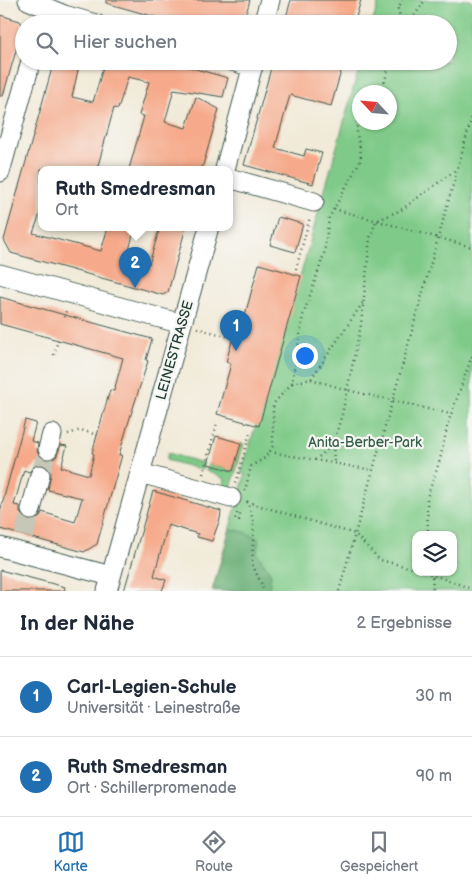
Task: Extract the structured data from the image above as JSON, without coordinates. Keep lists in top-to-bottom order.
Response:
{
  "streets": {
    "street": ["LEINESTRASSE"]
  },
  "parks": ["Anita-Berber-Park"],
  "north": "top left",
  "page": {
    "search": "Hier suchen",
    "popup": ["Ruth Smedresman", "Ort"],
    "pins": ["2", "1"],
    "heading": ["In der Nähe", "2 Ergebnisse"],
    "list": [
      {
        "mark": "1",
        "name": "Carl-Legien-Schule",
        "note": "Universität · Leinestraße",
        "value": "30 m"
      },
      {
        "mark": "2",
        "name": "Ruth Smedresman",
        "note": "Ort · Schillerpromenade",
        "value": "90 m"
      }
    ],
    "nav": ["Karte", "Route", "Gespeichert"]
  }
}
